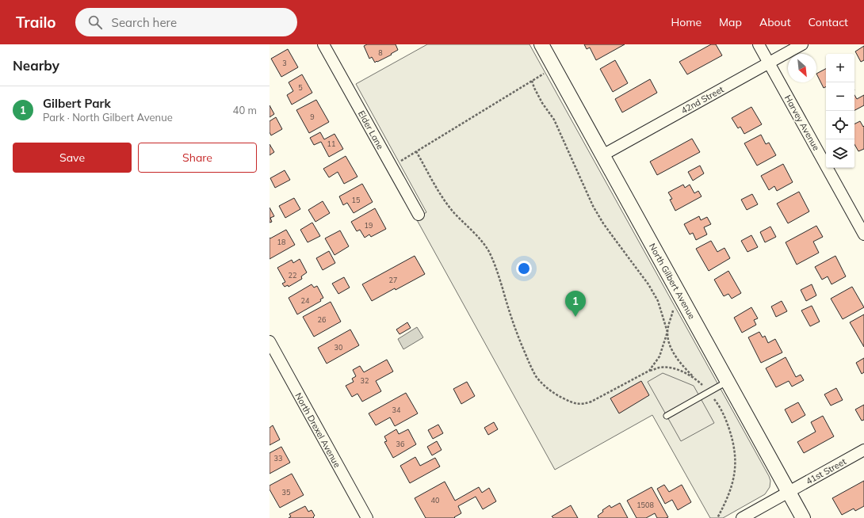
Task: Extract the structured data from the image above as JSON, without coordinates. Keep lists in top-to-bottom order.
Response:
{
  "streets": {
    "street": [
      "42nd Street",
      "Harvey Avenue",
      "Elder Lane",
      "North Gilbert Avenue",
      "North Drexel Avenue",
      "41st Street"
    ]
  },
  "crossings": [
    ["42nd Street", "Harvey Avenue"],
    ["42nd Street", "North Gilbert Avenue"],
    ["North Gilbert Avenue", "41st Street"]
  ],
  "house_numbers": [
    "8",
    "3",
    "5",
    "9",
    "11",
    "15",
    "19",
    "18",
    "22",
    "27",
    "24",
    "26",
    "30",
    "32",
    "34",
    "36",
    "33",
    "35",
    "40",
    "1508"
  ],
  "north": "bottom right",
  "page": {
    "header": "Trailo",
    "search": "Search here",
    "nav": [
      "Home",
      "Map",
      "About",
      "Contact"
    ],
    "heading": "Nearby",
    "map_buttons": ["+", "−"],
    "list": [
      {
        "mark": "1",
        "name": "Gilbert Park",
        "note": "Park · North Gilbert Avenue",
        "value": "40 m"
      }
    ],
    "buttons": ["Save", "Share"],
    "pins": "1"
  }
}
